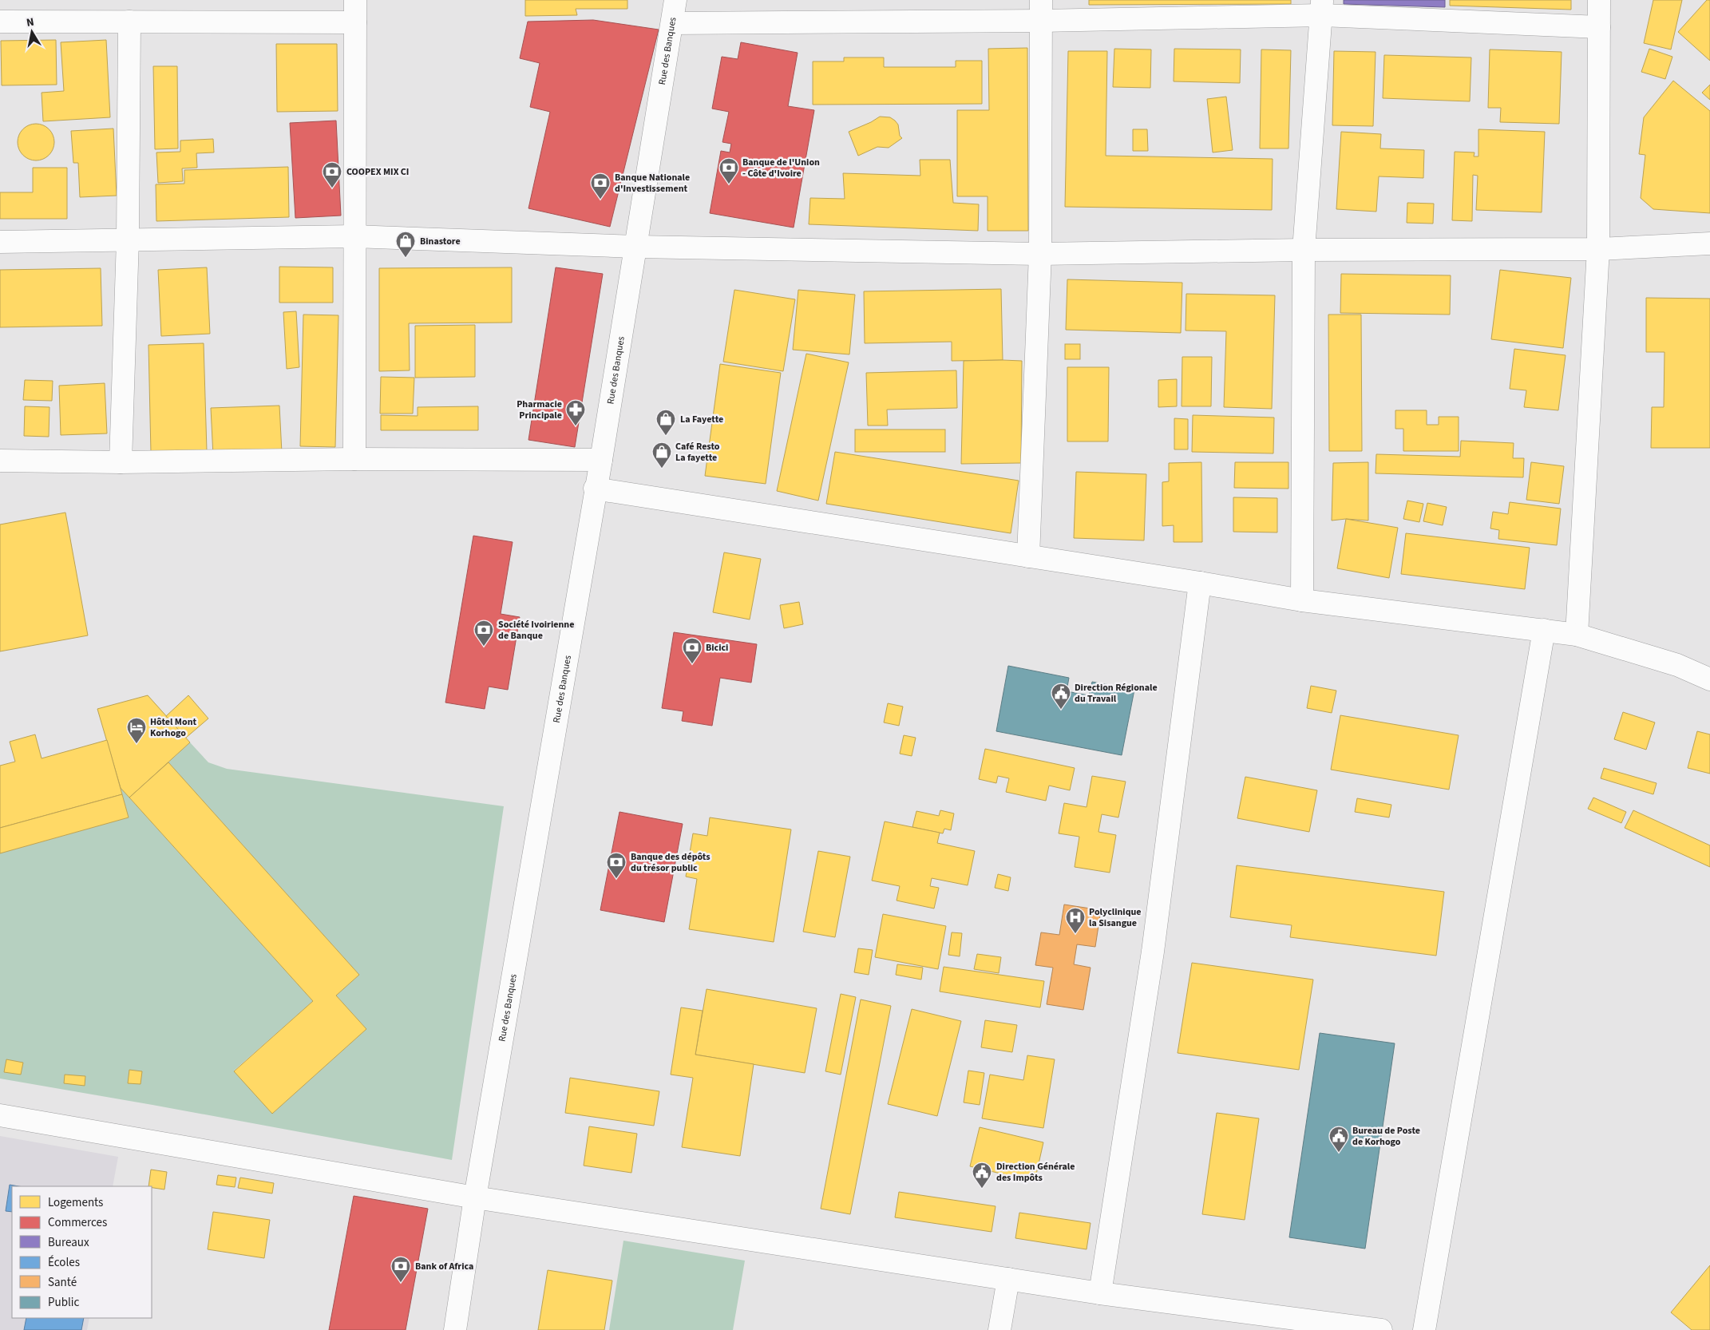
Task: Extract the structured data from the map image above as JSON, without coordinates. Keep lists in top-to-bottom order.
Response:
{
  "streets": {
    "street": ["Rue des Banques"]
  },
  "places": {
    "bank": [
      "Banque de l'Union - Côte d'Ivoire",
      "COOPEX MIX CI",
      "Banque Nationale d'Investissement",
      "Société Ivoirienne de Banque",
      "Bicici",
      "Banque des dépôts du trésor public",
      "Bank of Africa"
    ],
    "shop": ["Binastore", "La Fayette", "Café Resto La fayette"],
    "pharmacy": ["Pharmacie Principale"],
    "public building": ["Direction Régionale du Travail", "Bureau de Poste de Korhogo", "Direction Générale des Impôts"],
    "hotel": ["Hôtel Mont Korhogo"],
    "hospital": ["Polyclinique la Sisangue"]
  },
  "legend": [
    "Logements",
    "Commerces",
    "Bureaux",
    "Écoles",
    "Santé",
    "Public"
  ],
  "north": "top"
}
